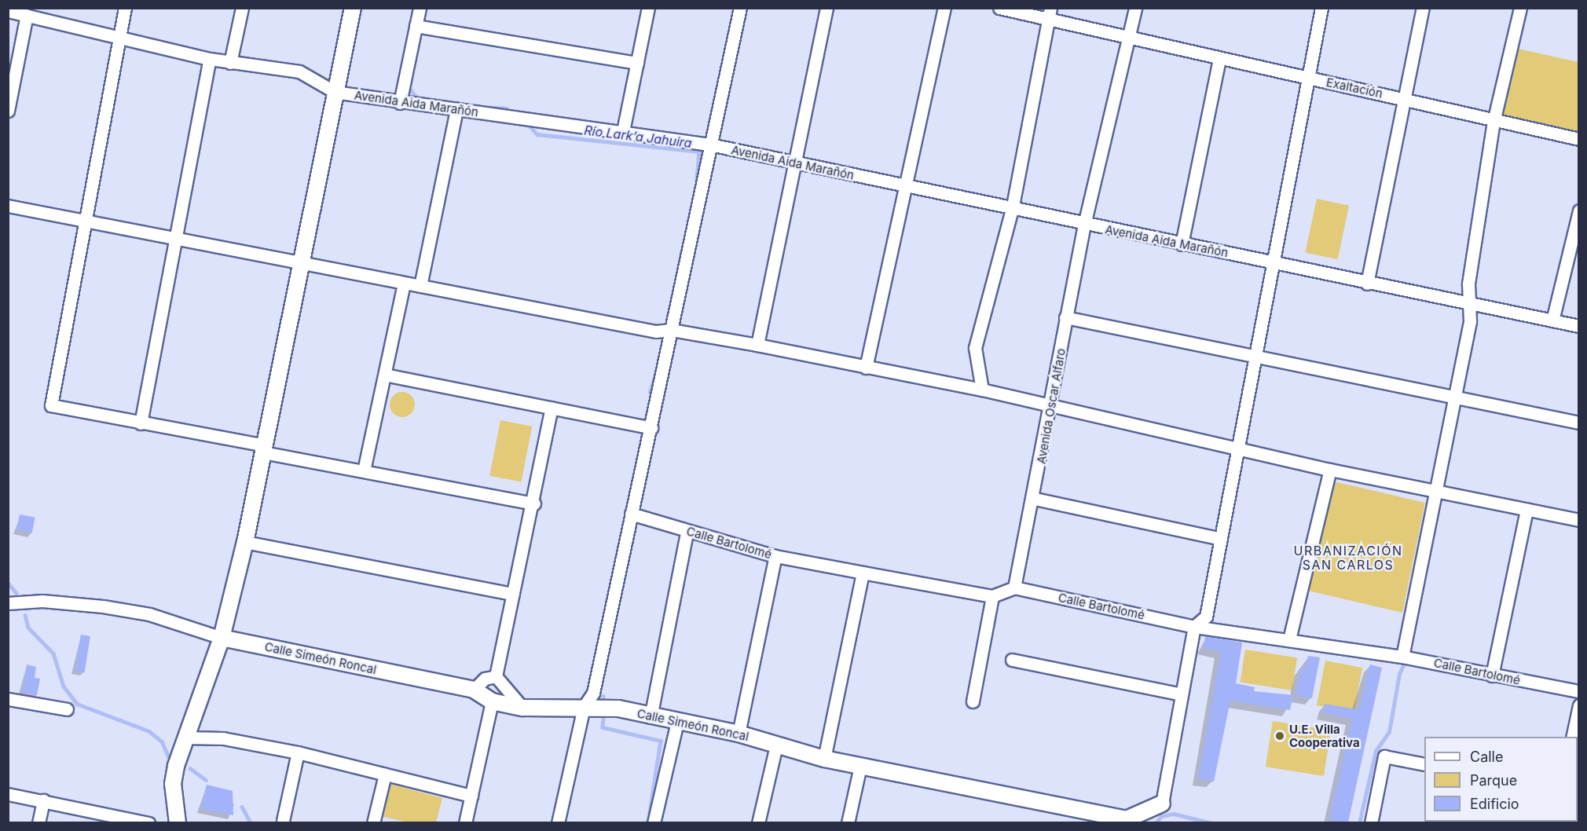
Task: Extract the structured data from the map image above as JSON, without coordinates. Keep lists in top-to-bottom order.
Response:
{
  "streets": {
    "street": [
      "Exaltación",
      "Avenida Aida Marañón",
      "Avenida Oscar Alfaro",
      "Calle Bartolomé",
      "Calle Simeón Roncal"
    ]
  },
  "crossings": [
    ["Exaltación", "Avenida Oscar Alfaro"],
    ["Avenida Aida Marañón", "Avenida Oscar Alfaro"],
    ["Avenida Oscar Alfaro", "Calle Bartolomé"]
  ],
  "districts": ["URBANIZACIÓN SAN CARLOS"],
  "water": ["Río Lark’a Jahuira"],
  "places": ["U.E. Villa Cooperativa"],
  "legend": ["Calle", "Parque", "Edificio"]
}
